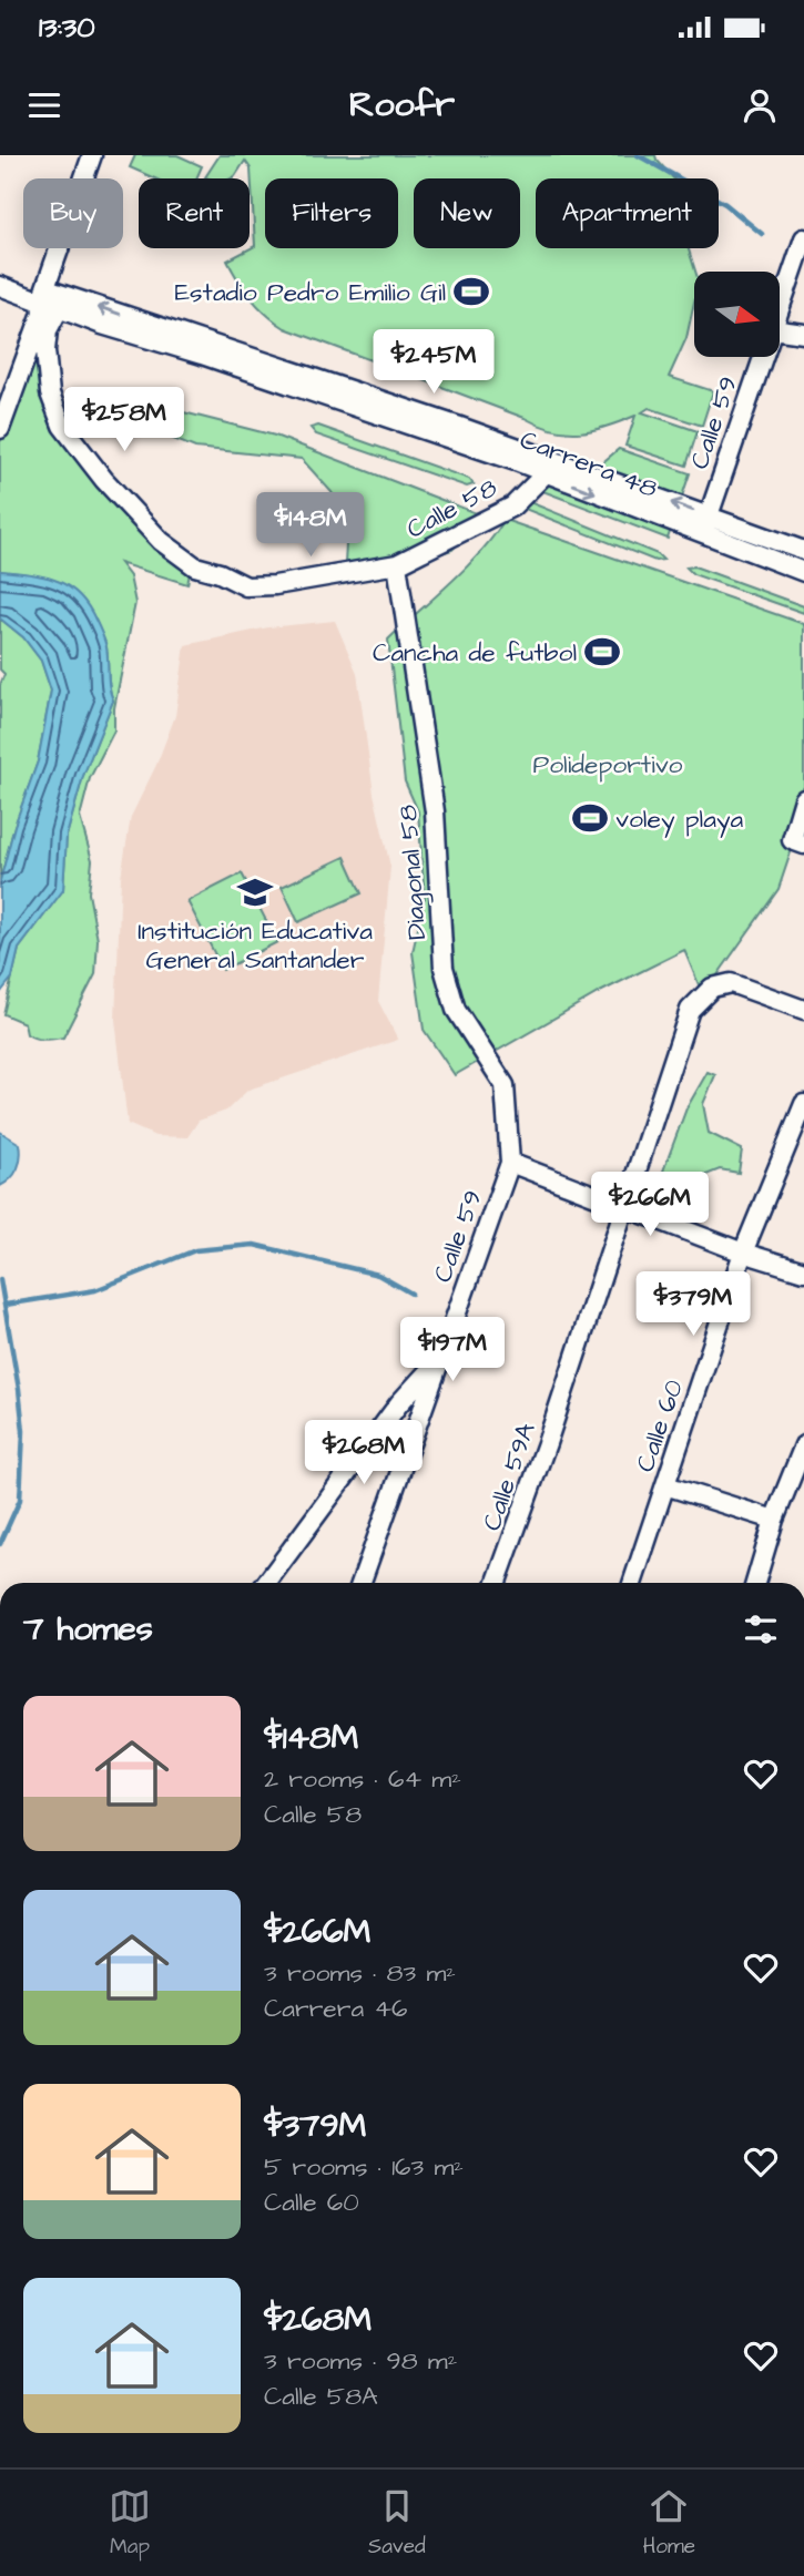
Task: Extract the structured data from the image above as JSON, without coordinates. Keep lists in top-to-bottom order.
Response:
{
  "streets": {
    "street": [
      "Calle 59",
      "Carrera 48",
      "Calle 58",
      "Diagonal 58",
      "Calle 60",
      "Calle 59A"
    ]
  },
  "crossings": [
    ["Calle 59", "Carrera 48"],
    ["Calle 59", "Diagonal 58"],
    ["Carrera 48", "Calle 58"],
    ["Calle 58", "Diagonal 58"]
  ],
  "parks": ["Polideportivo"],
  "places": {
    "sports": ["Estadio Pedro Emilio Gil", "Cancha de futbol", "voley playa"],
    "school or university": ["Institución Educativa General Santander"]
  },
  "north": "right",
  "page": {
    "status": "13:30",
    "header": "Roofr",
    "chip": [
      "Buy",
      "Rent",
      "Filters",
      "New",
      "Apartment"
    ],
    "price": [
      "$245M",
      "$258M",
      "$148M",
      "$266M",
      "$379M",
      "$197M",
      "$268M"
    ],
    "heading": "7 homes",
    "list": [
      {
        "name": "$148M",
        "note": "2 rooms · 64 m² · Calle 58"
      },
      {
        "name": "$266M",
        "note": "3 rooms · 83 m² · Carrera 46"
      },
      {
        "name": "$379M",
        "note": "5 rooms · 163 m² · Calle 60"
      },
      {
        "name": "$268M",
        "note": "3 rooms · 98 m² · Calle 58A"
      }
    ],
    "tabs": ["Map", "Saved", "Home"]
  }
}
